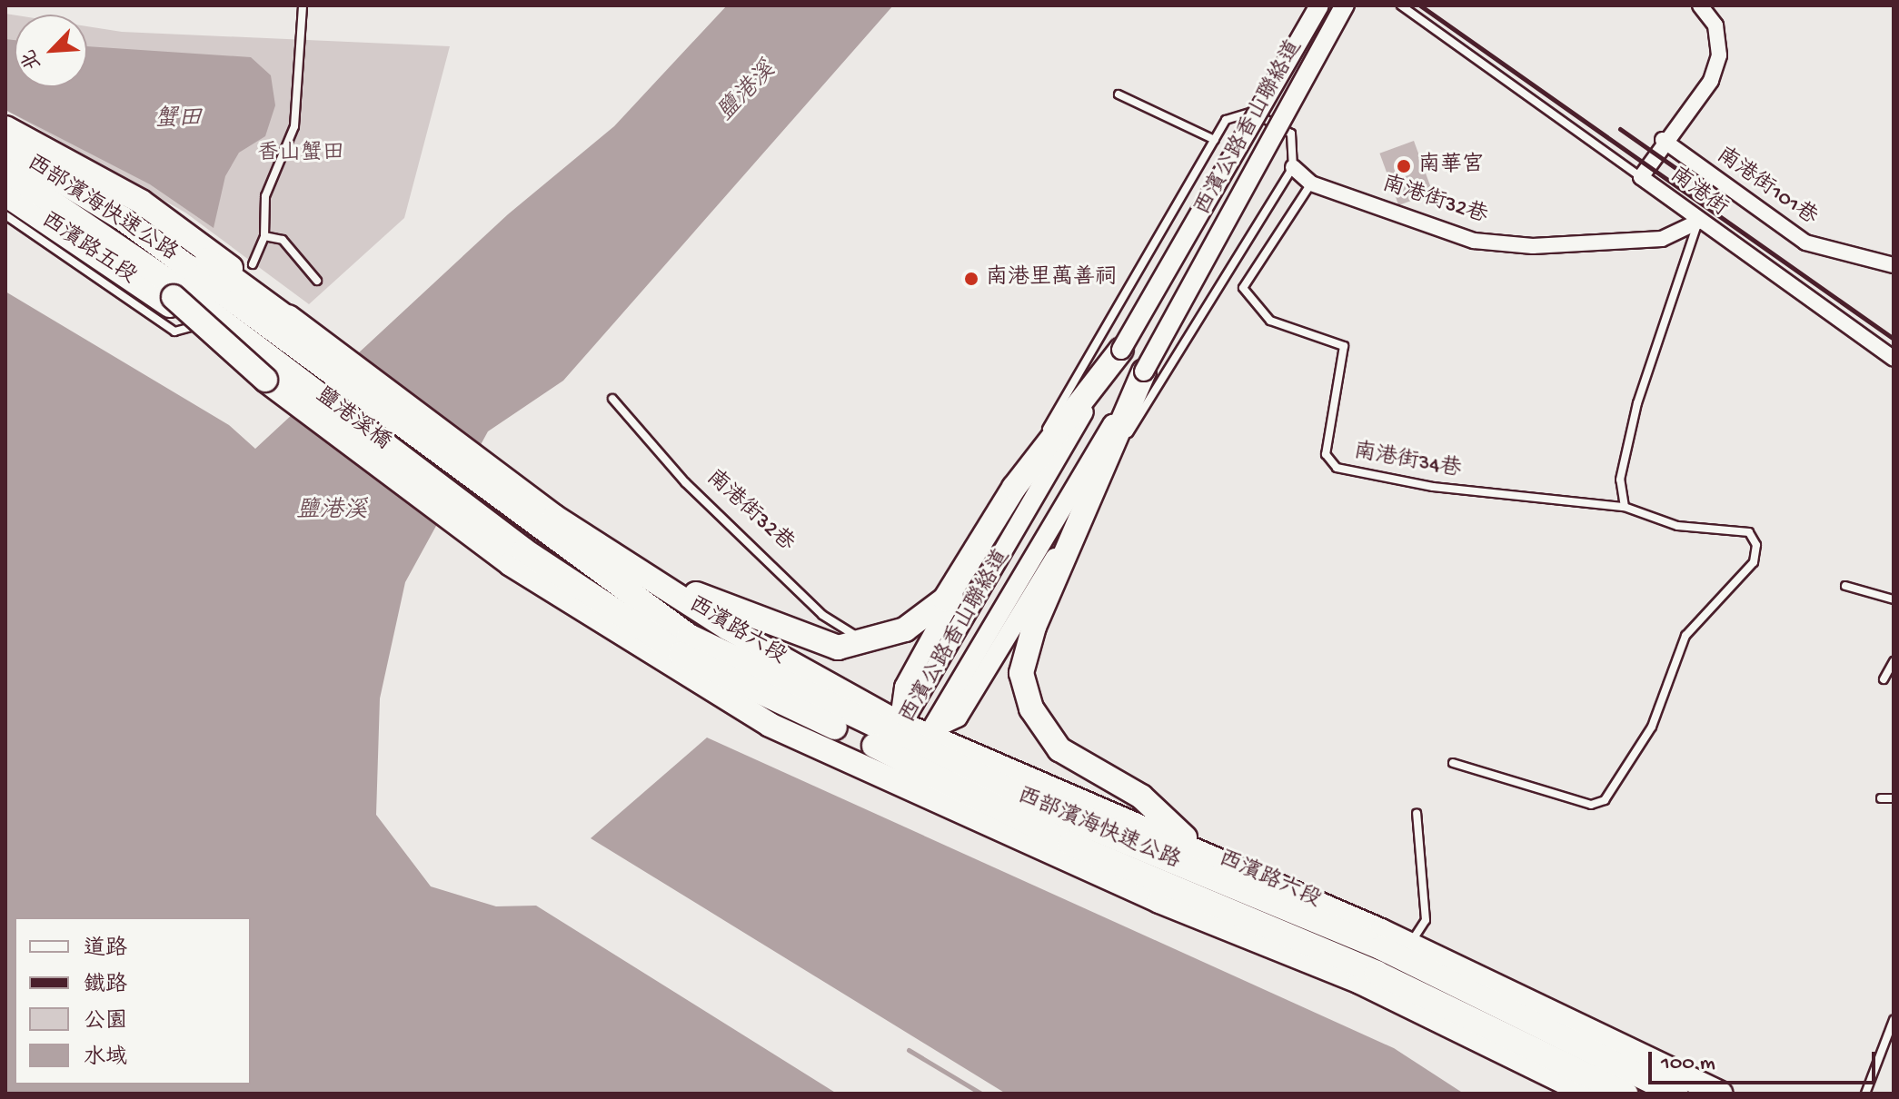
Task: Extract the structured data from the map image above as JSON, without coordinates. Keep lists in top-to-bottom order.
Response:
{
  "streets": {
    "main road": [
      "西部濱海快速公路",
      "西濱路五段",
      "鹽港溪橋",
      "西濱路六段"
    ],
    "street": [
      "西濱公路香山聯絡道",
      "南港街101巷",
      "南港街",
      "南港街32巷"
    ],
    "lane": ["南港街34巷"]
  },
  "crossings": [
    ["西濱公路香山聯絡道", "西部濱海快速公路"],
    ["西濱公路香山聯絡道", "西濱路六段"],
    ["南港街101巷", "南港街"],
    ["南港街", "南港街32巷"],
    ["南港街32巷", "南港街34巷"],
    ["西部濱海快速公路", "鹽港溪橋"],
    ["西部濱海快速公路", "西濱路六段"],
    ["西濱路五段", "鹽港溪橋"],
    ["鹽港溪橋", "西濱路六段"]
  ],
  "water": ["鹽港溪", "蟹田"],
  "parks": ["香山蟹田"],
  "places": ["南華宮", "南港里萬善祠"],
  "legend": [
    "道路",
    "鐵路",
    "公園",
    "水域"
  ],
  "scale_bar": "100 m",
  "north": "bottom left"
}
